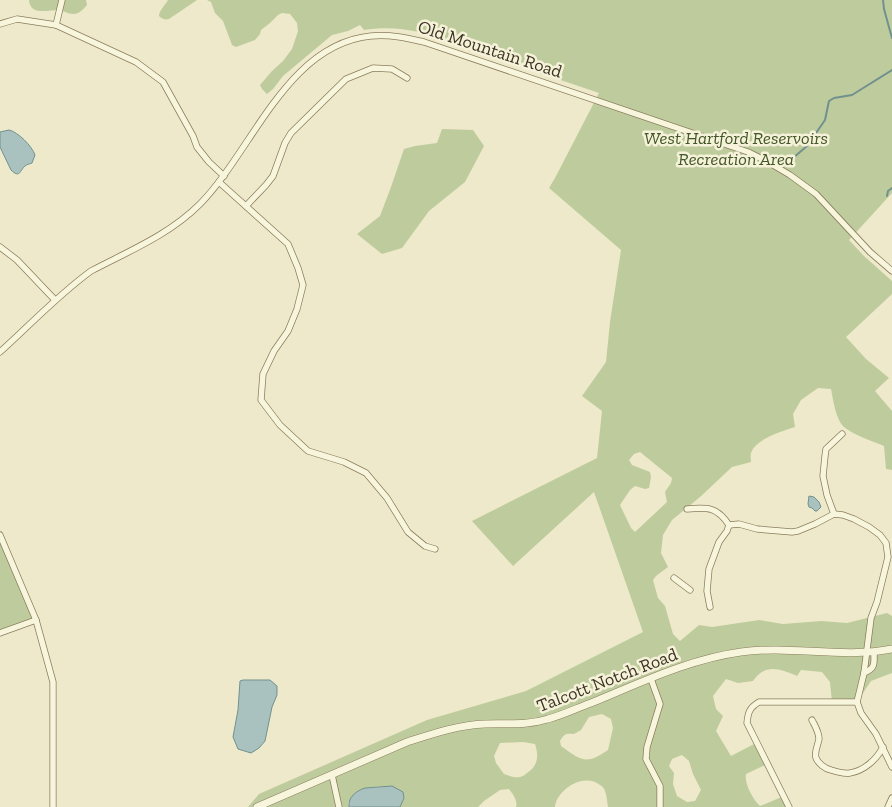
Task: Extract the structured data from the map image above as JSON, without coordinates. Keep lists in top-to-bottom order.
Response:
{
  "streets": {
    "street": ["Old Mountain Road", "Talcott Notch Road"]
  },
  "parks": ["West Hartford Reservoirs Recreation Area"]
}
